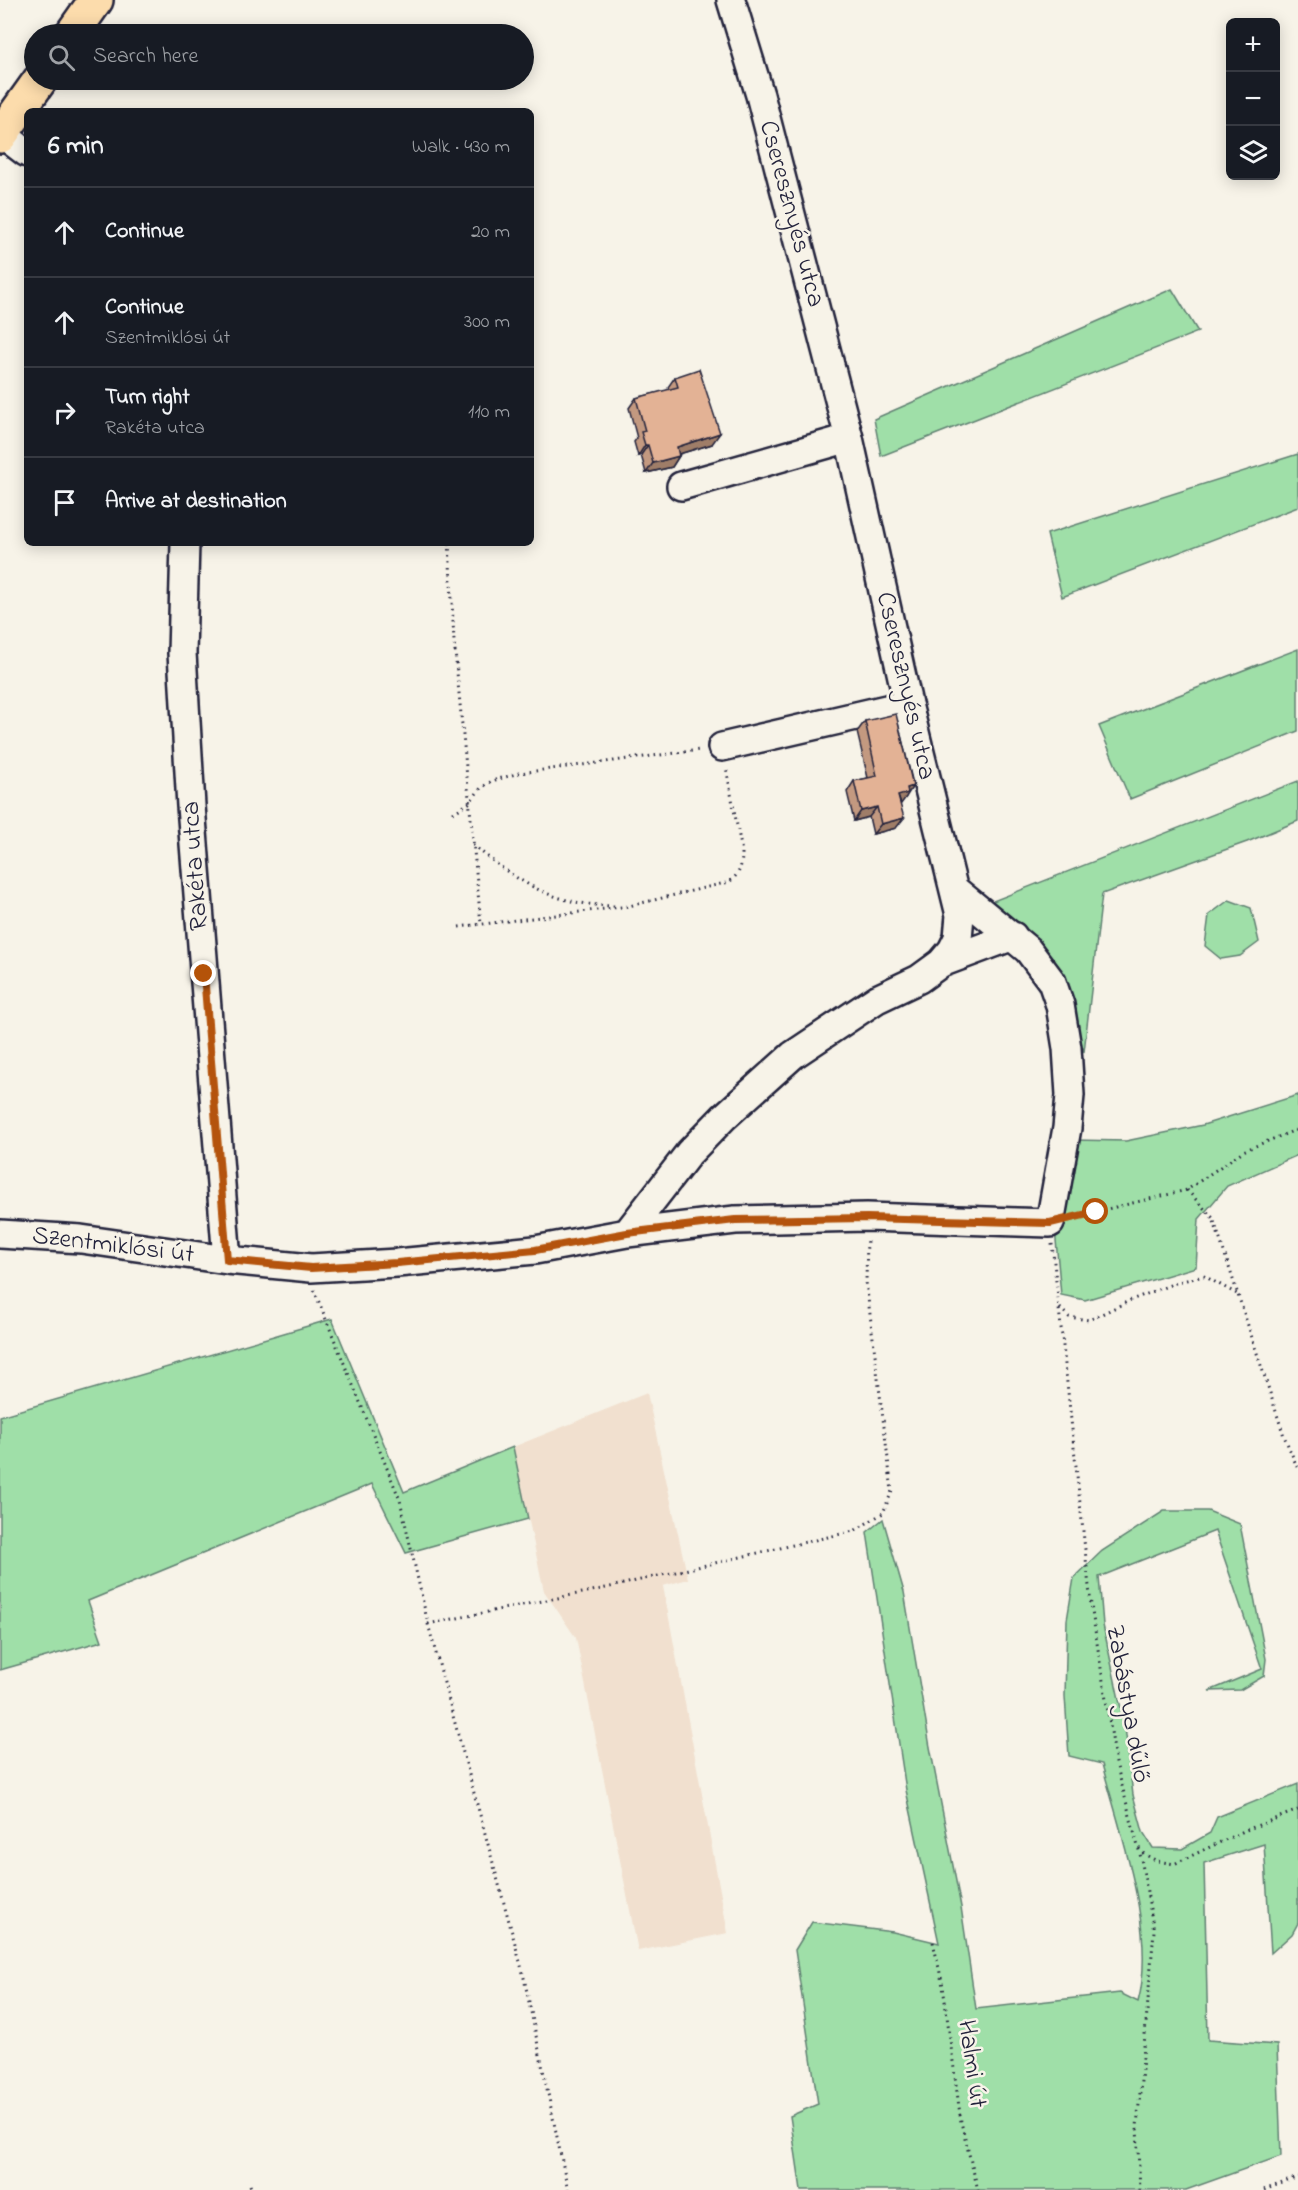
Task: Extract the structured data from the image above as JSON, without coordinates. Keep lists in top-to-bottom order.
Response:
{
  "streets": {
    "street": ["Cseresznyés utca", "Rakéta utca", "Szentmiklósi út"],
    "path": ["Zabástya dűlő", "Halmi út"]
  },
  "crossings": [
    ["Cseresznyés utca", "Szentmiklósi út"],
    ["Rakéta utca", "Szentmiklósi út"],
    ["Szentmiklósi út", "Zabástya dűlő"]
  ],
  "page": {
    "map_buttons": ["+", "−"],
    "search": "Search here",
    "heading": ["6 min", "Walk · 430 m"],
    "list": [
      ["Continue", "20 m"],
      ["Continue", "Szentmiklósi út", "300 m"],
      ["Turn right", "Rakéta utca", "110 m"],
      "Arrive at destination"
    ]
  }
}
